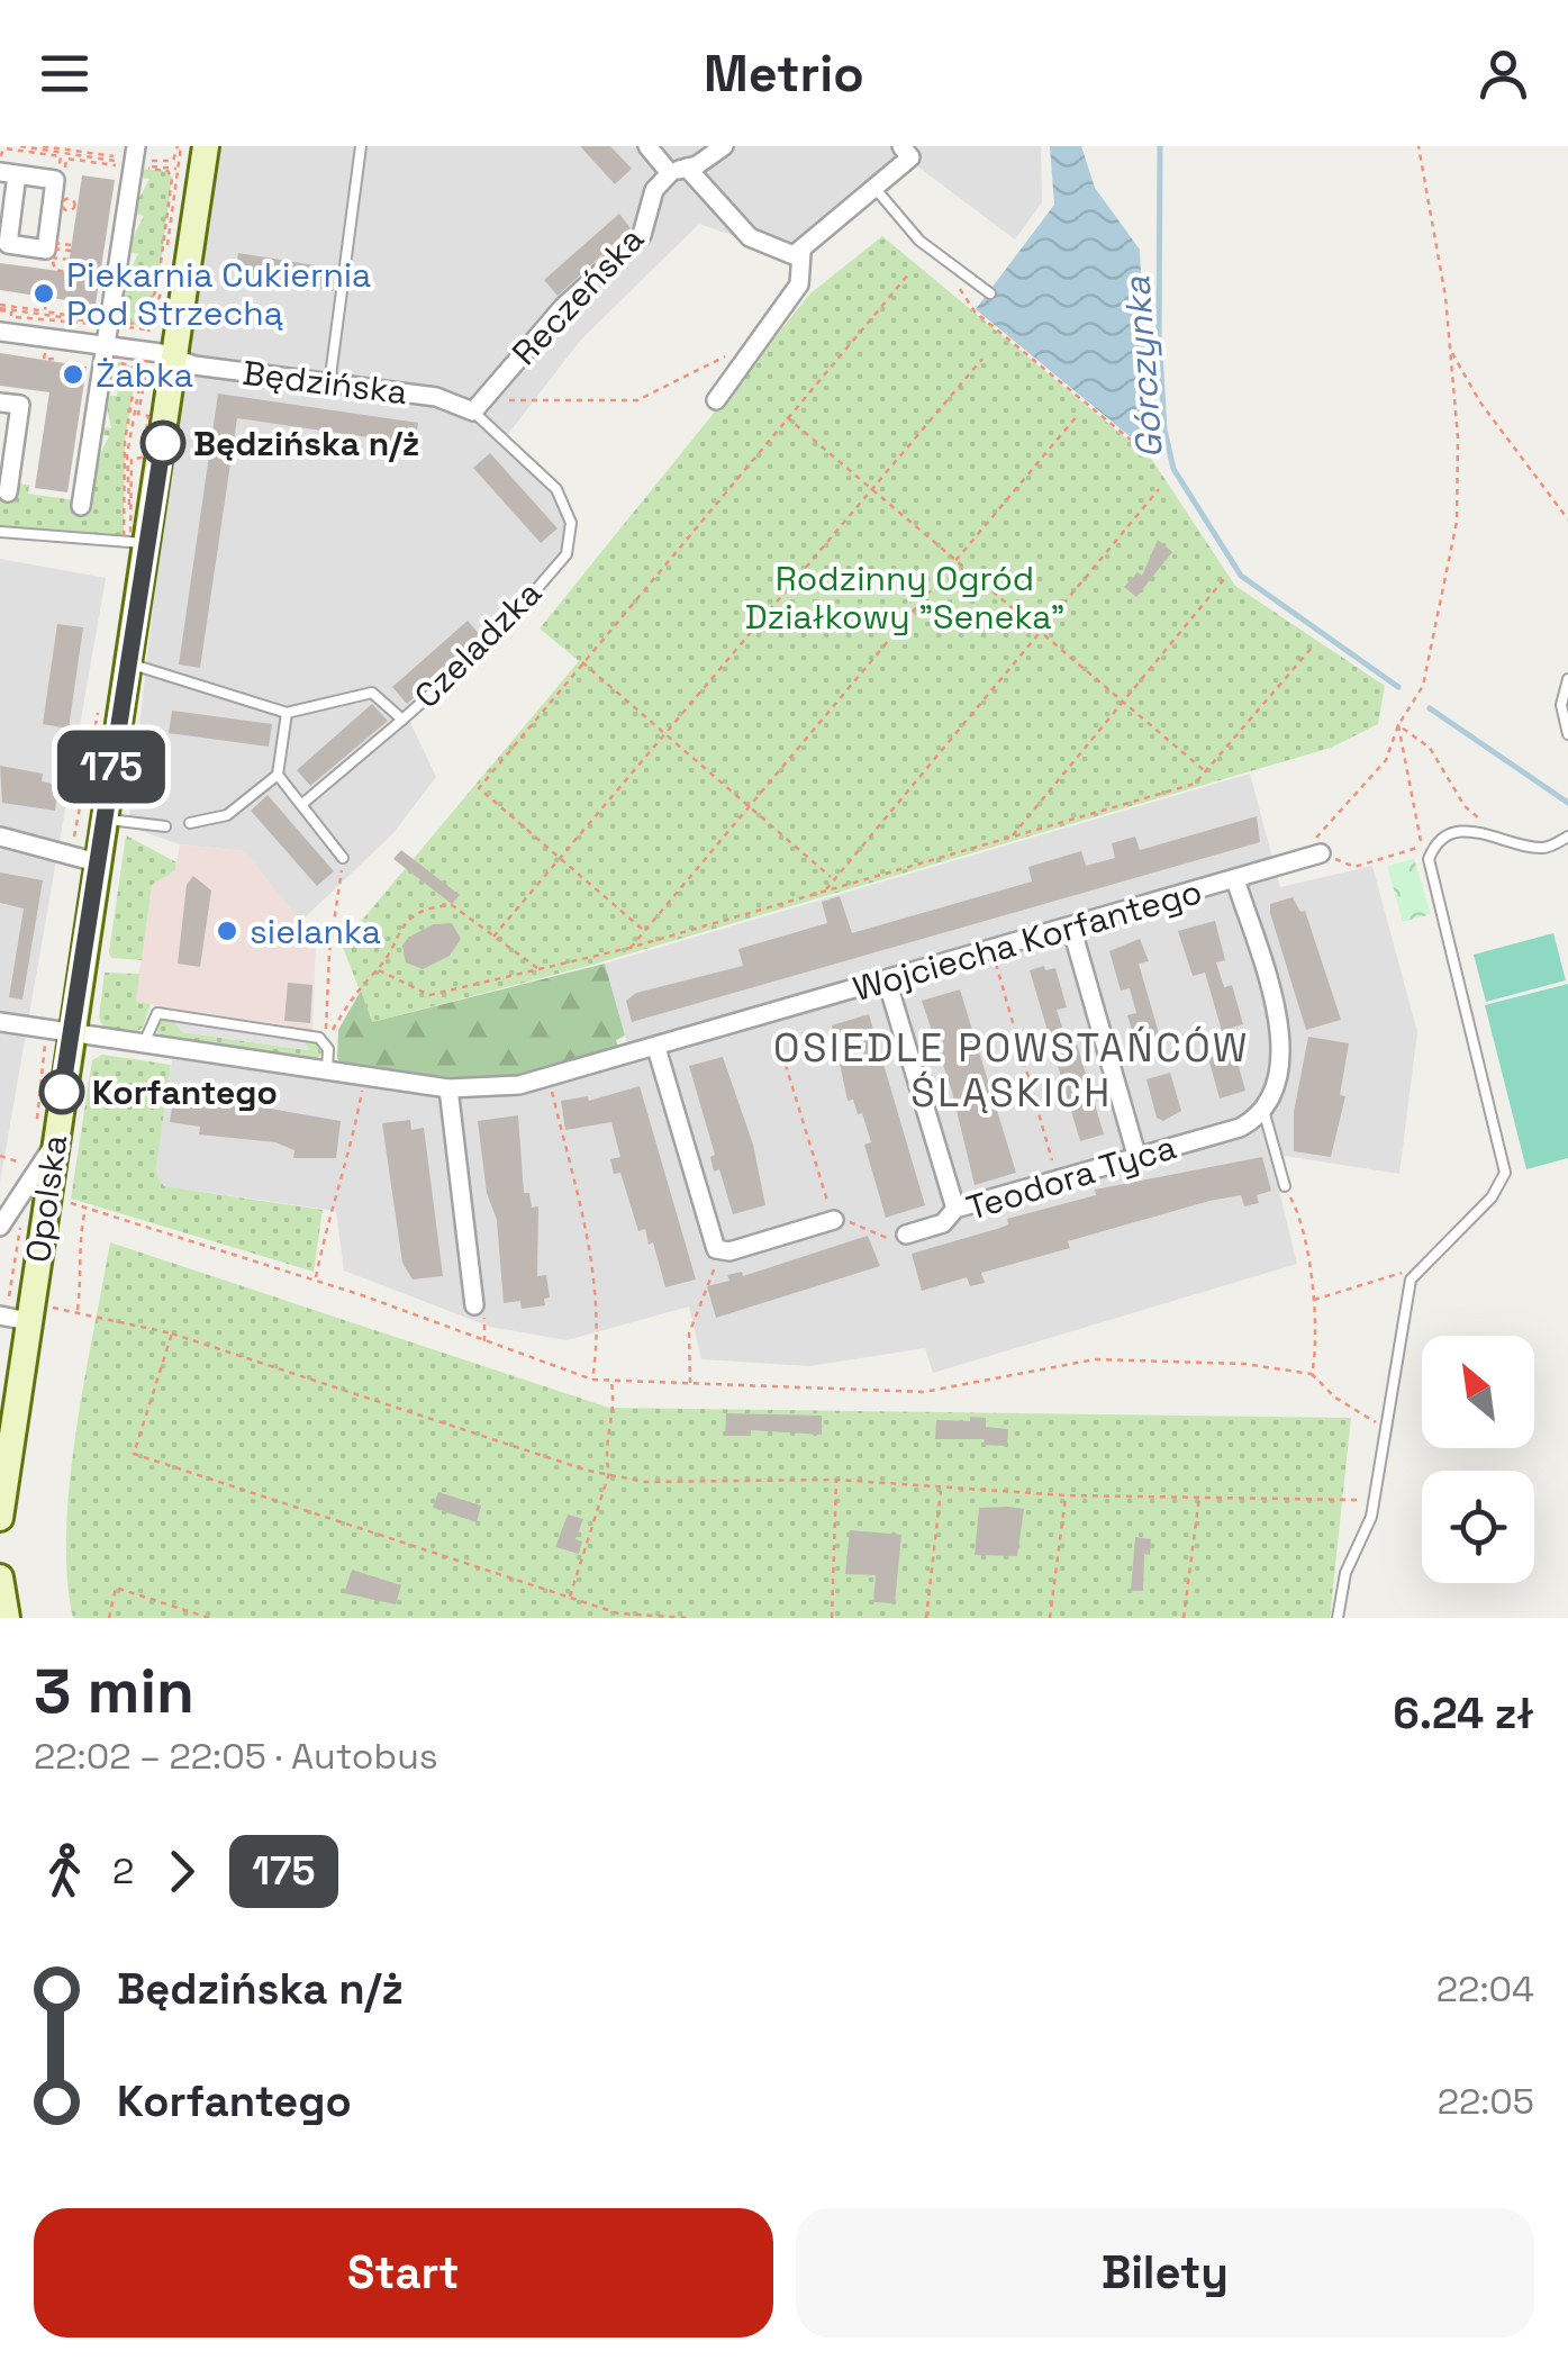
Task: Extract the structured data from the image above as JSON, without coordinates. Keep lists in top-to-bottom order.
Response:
{
  "streets": {
    "street": [
      "Reczeńska",
      "Będzińska",
      "Wojciecha Korfantego",
      "Teodora Tyca",
      "Opolska"
    ],
    "lane": ["Czeladzka"]
  },
  "crossings": [
    ["Reczeńska", "Będzińska"],
    ["Reczeńska", "Czeladzka"],
    ["Będzińska", "Czeladzka"],
    ["Będzińska", "Opolska"],
    ["Wojciecha Korfantego", "Opolska"]
  ],
  "districts": ["OSIEDLE POWSTAŃCÓW ŚLĄSKICH"],
  "water": ["Górczynka"],
  "parks": ["Rodzinny Ogród Działkowy \"Seneka\""],
  "places": [
    "Piekarnia Cukiernia Pod Strzechą",
    "Żabka",
    "Będzińska n/ż",
    "sielanka",
    "Korfantego"
  ],
  "lines": ["bus line 175"],
  "north": "top left",
  "page": {
    "header": "Metrio",
    "on_map": "175",
    "heading": ["3 min", "22:02 – 22:05 · Autobus", "6.24 zł"],
    "legs": ["2", "175"],
    "list": [
      {
        "name": "Będzińska n/ż",
        "value": "22:04"
      },
      {
        "name": "Korfantego",
        "value": "22:05"
      }
    ],
    "buttons": ["Start", "Bilety"]
  }
}
